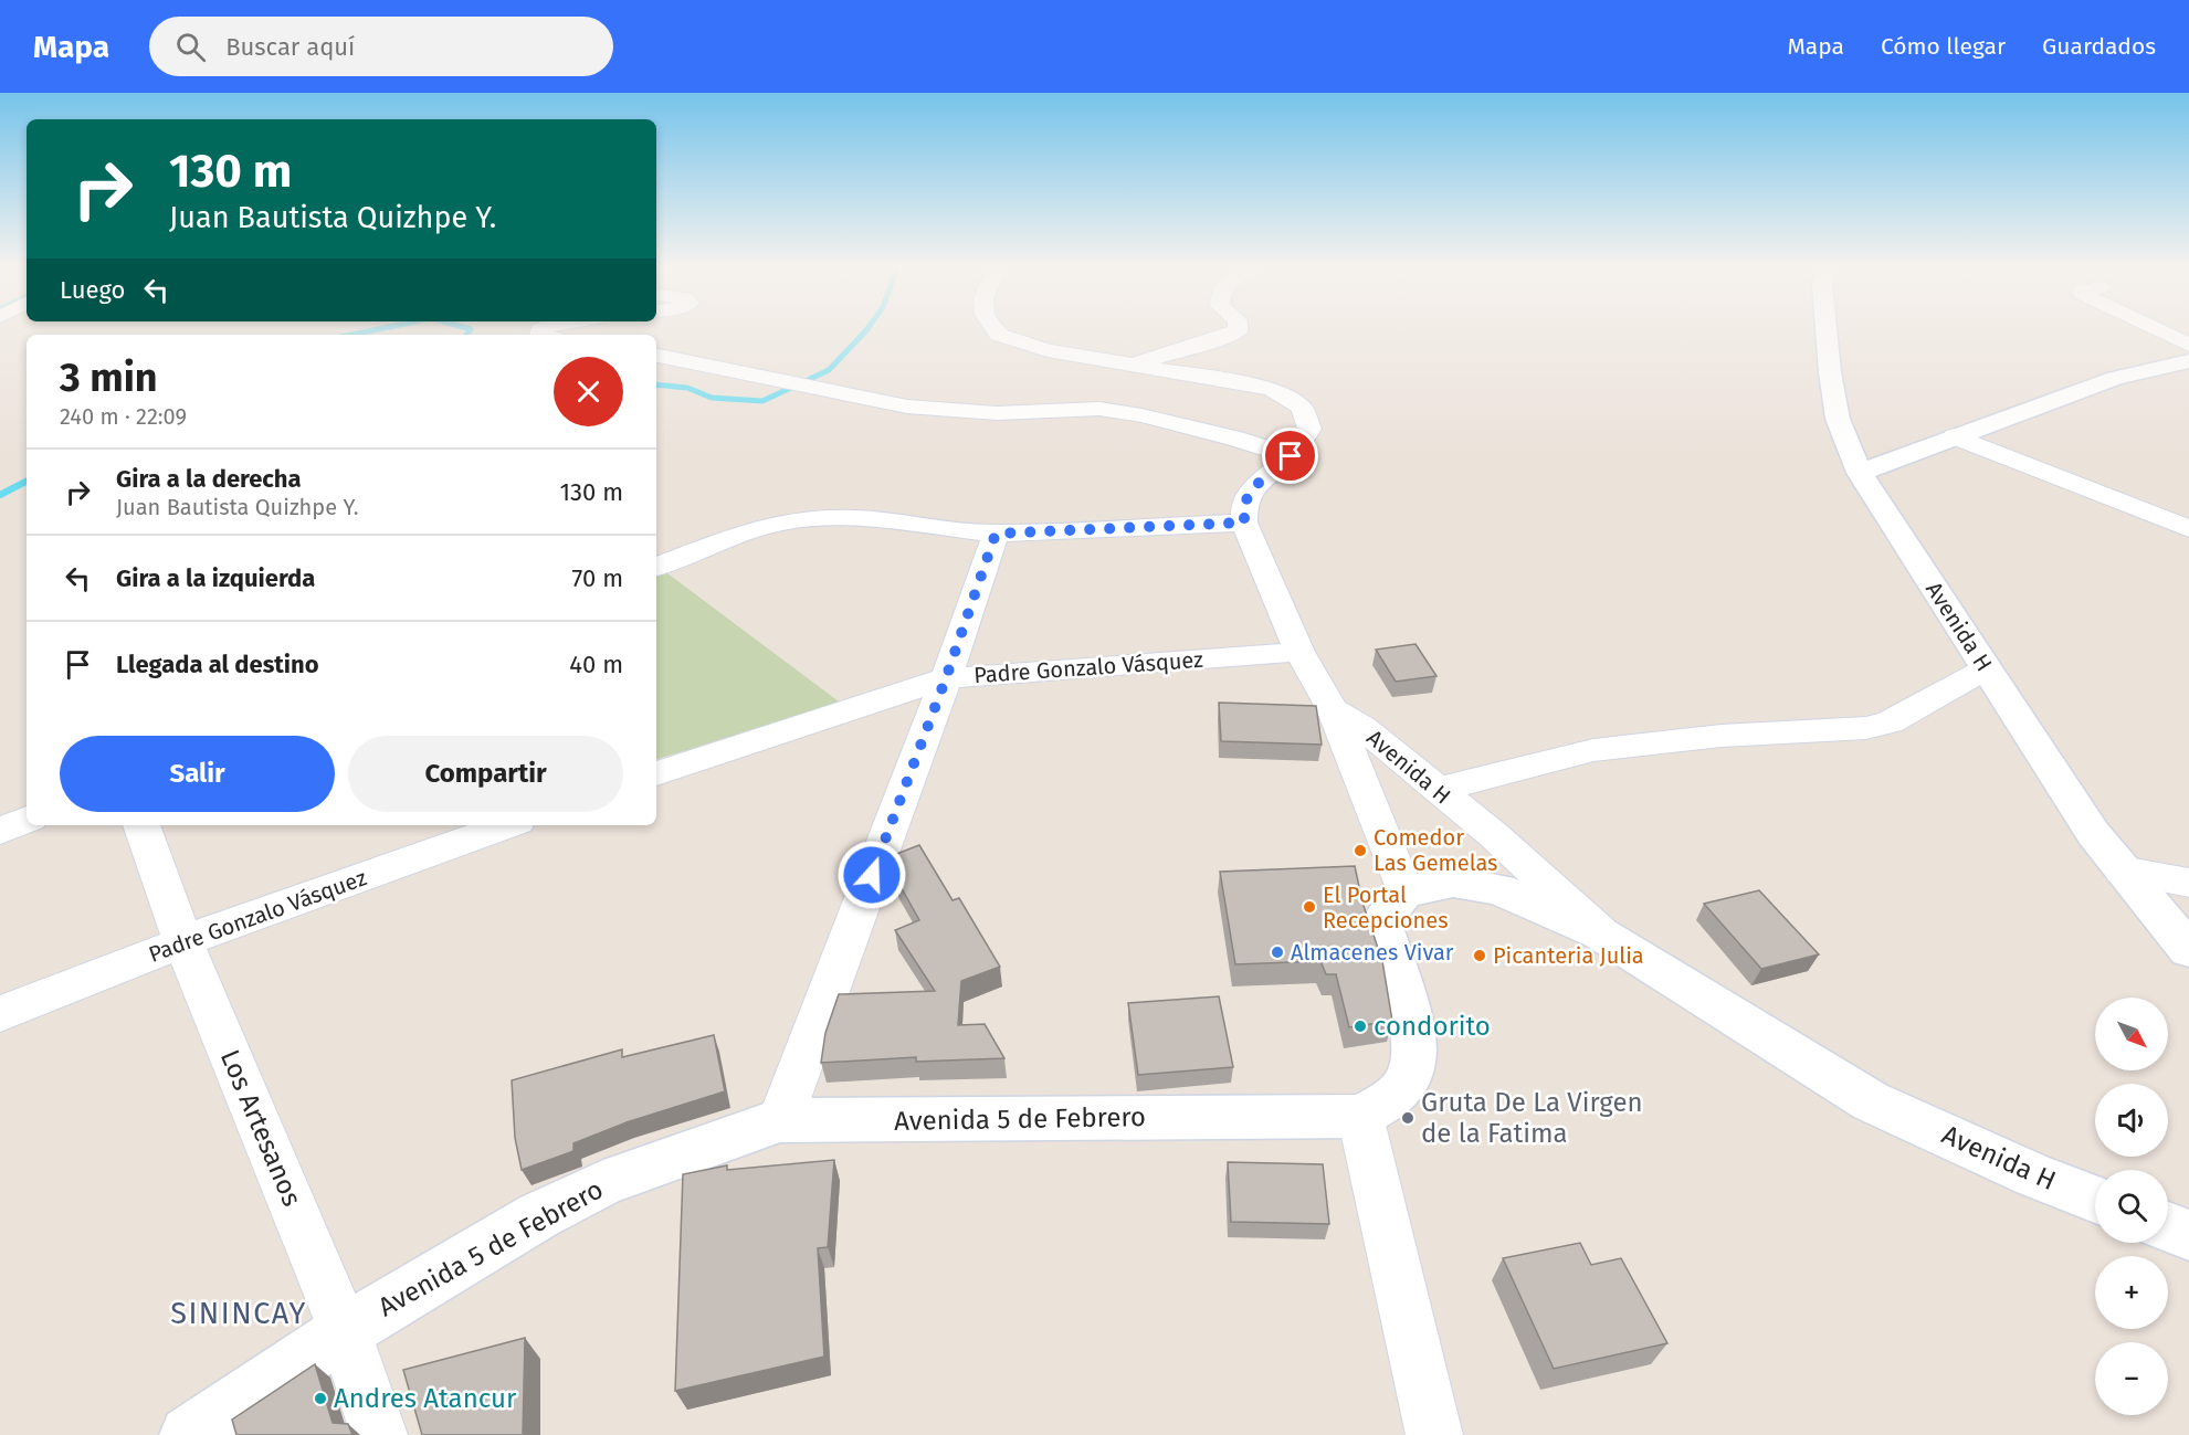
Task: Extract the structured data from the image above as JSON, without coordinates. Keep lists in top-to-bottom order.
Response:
{
  "streets": {
    "street": [
      "Avenida H",
      "Padre Gonzalo Vásquez",
      "Avenida 5 de Febrero",
      "Los Artesanos"
    ]
  },
  "crossings": [
    ["Padre Gonzalo Vásquez", "Los Artesanos"],
    ["Avenida 5 de Febrero", "Los Artesanos"]
  ],
  "districts": ["SININCAY"],
  "places": [
    "Comedor Las Gemelas",
    "El Portal Recepciones",
    "Almacenes Vivar",
    "Picanteria Julia",
    "condorito",
    "Gruta De La Virgen de la Fatima",
    "Andres Atancur"
  ],
  "north": "bottom right",
  "page": {
    "header": "Mapa",
    "search": "Buscar aquí",
    "nav": ["Mapa", "Cómo llegar", "Guardados"],
    "turn": ["130 m", "Juan Bautista Quizhpe Y."],
    "then": "Luego",
    "heading": ["3 min", "240 m · 22:09"],
    "list": [
      {
        "name": "Gira a la derecha",
        "note": "Juan Bautista Quizhpe Y.",
        "value": "130 m"
      },
      {
        "name": "Gira a la izquierda",
        "value": "70 m"
      },
      {
        "name": "Llegada al destino",
        "value": "40 m"
      }
    ],
    "buttons": ["Salir", "Compartir"],
    "map_buttons": ["+", "−"]
  }
}
